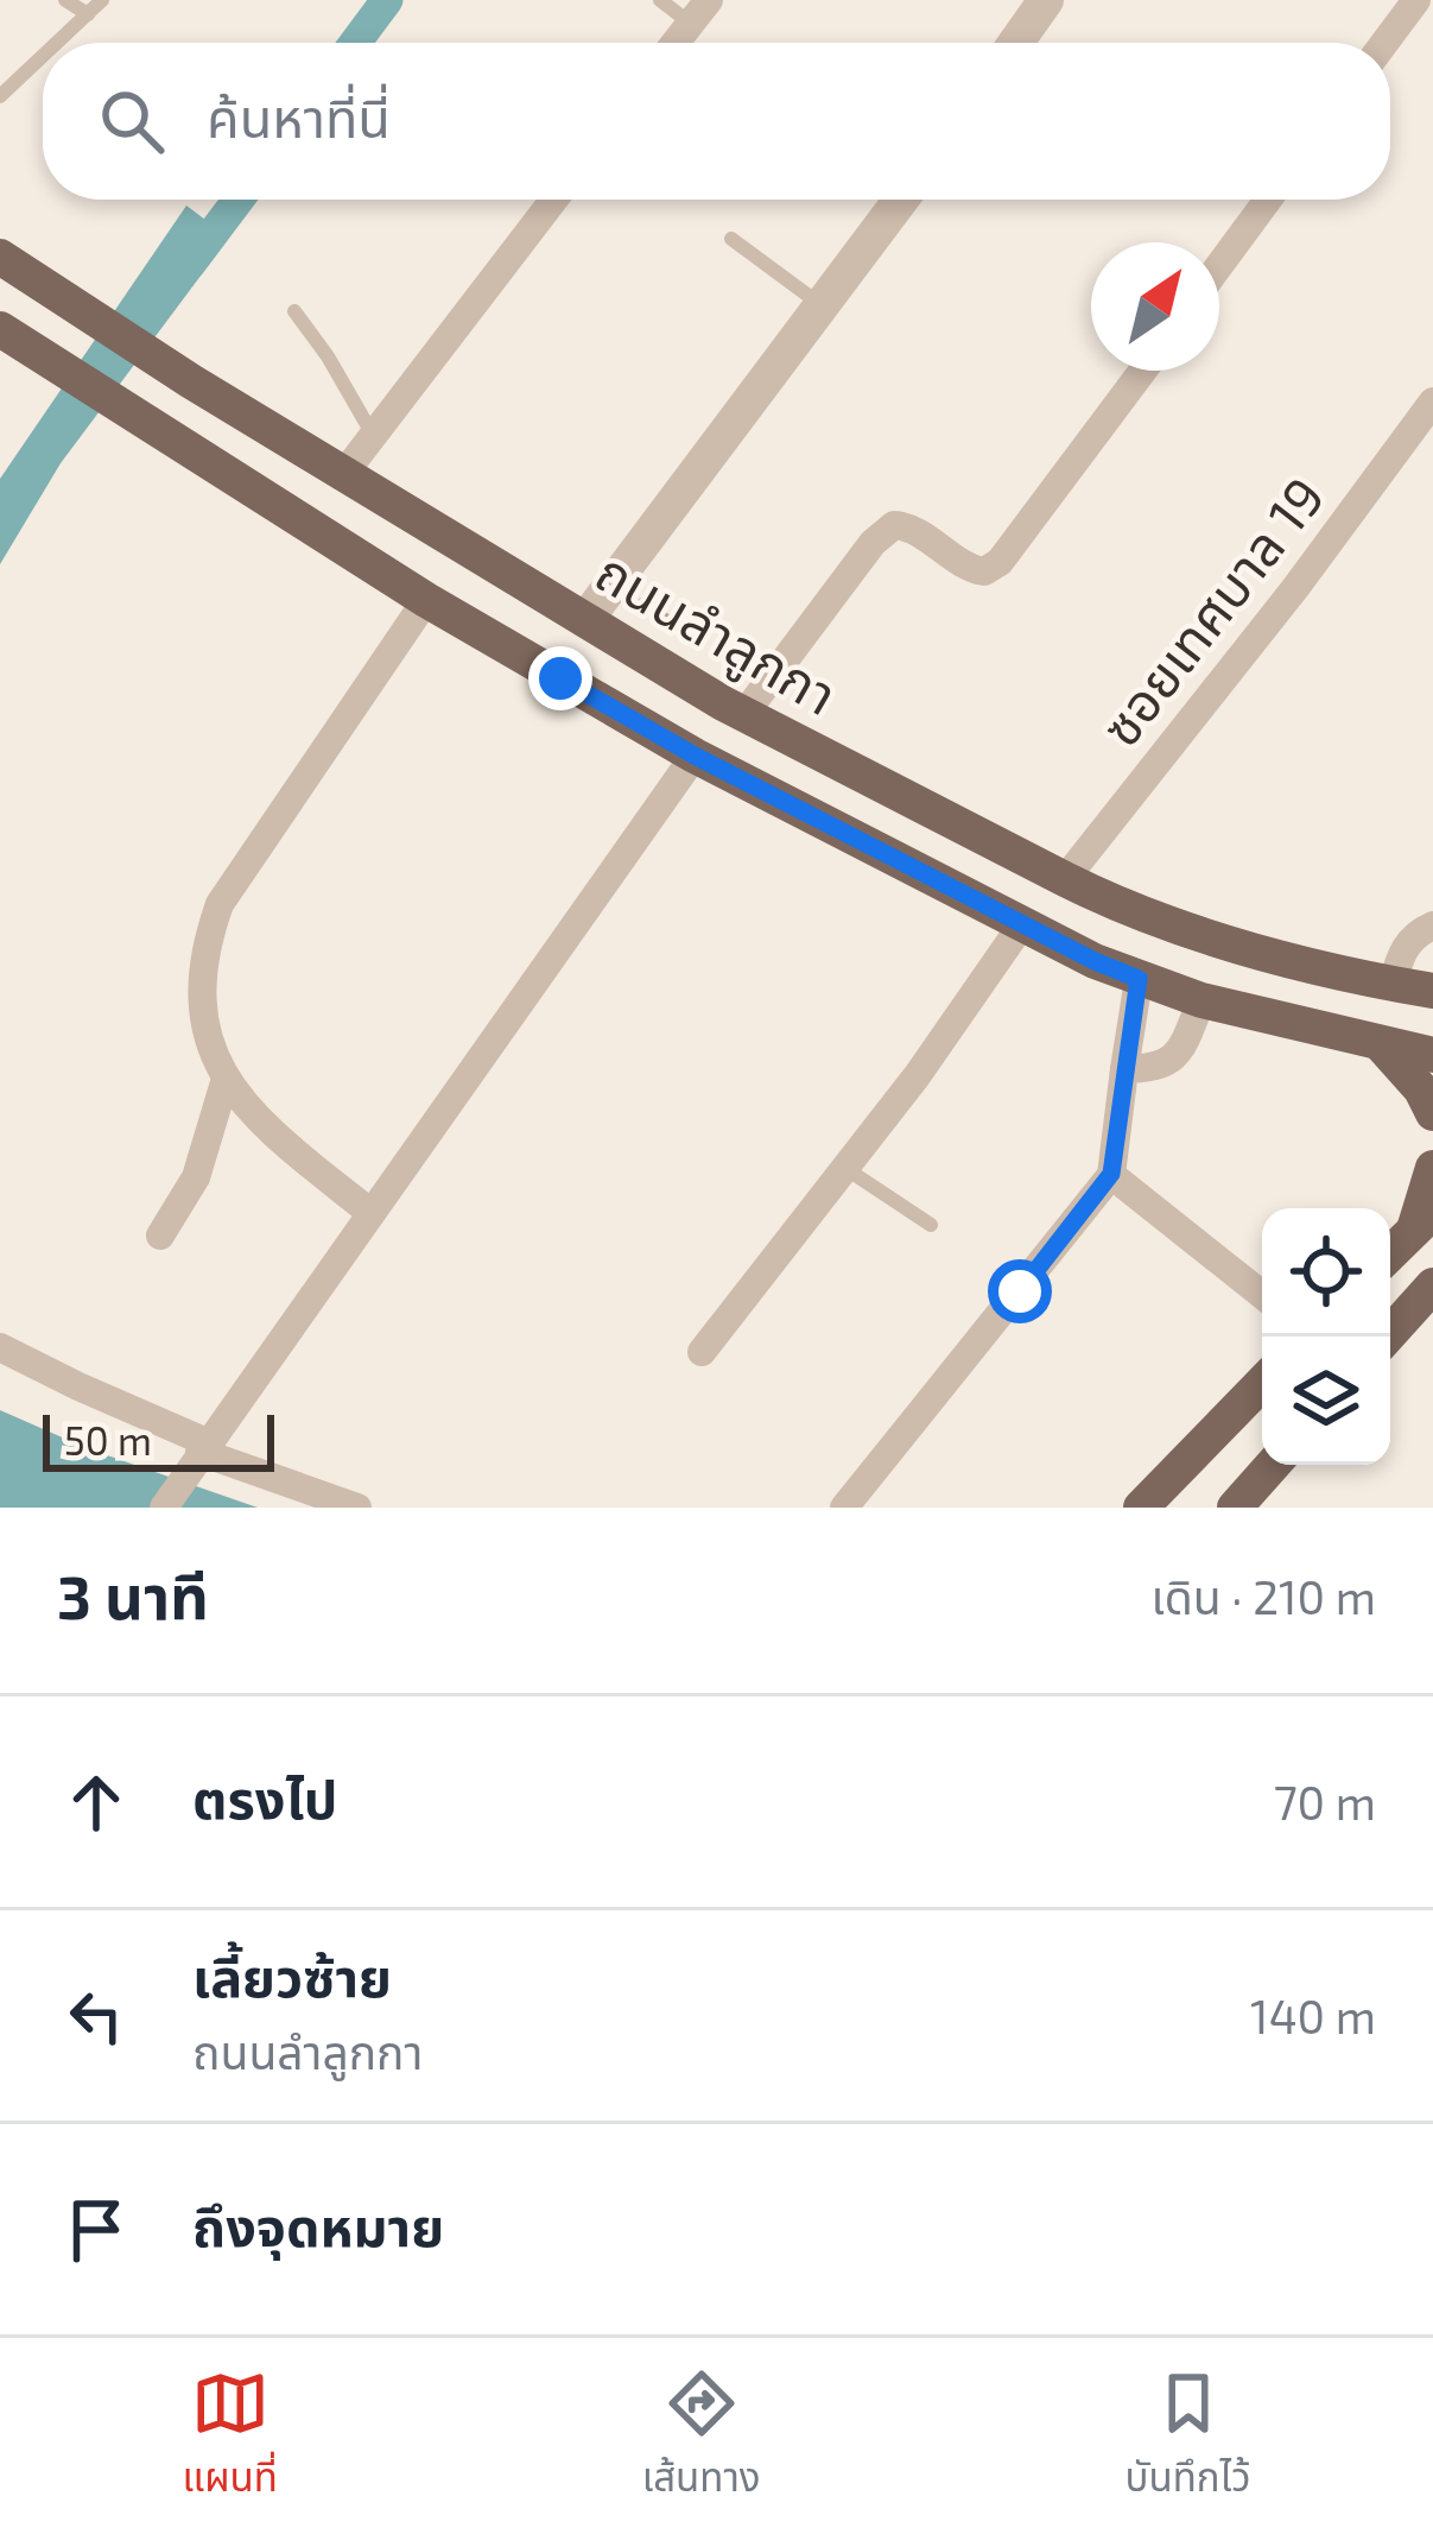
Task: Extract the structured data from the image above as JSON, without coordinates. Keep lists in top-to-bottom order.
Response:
{
  "streets": {
    "main road": ["ถนนลำลูกกา"],
    "street": ["ซอยเทศบาล 19"]
  },
  "crossings": [
    ["ซอยเทศบาล 19", "ถนนลำลูกกา"]
  ],
  "scale_bar": "50 m",
  "north": "top right",
  "page": {
    "search": "ค้นหาที่นี่",
    "scale": "50 m",
    "heading": ["3 นาที", "เดิน · 210 m"],
    "list": [
      ["ตรงไป", "70 m"],
      ["เลี้ยวซ้าย", "ถนนลำลูกกา", "140 m"],
      "ถึงจุดหมาย"
    ],
    "nav": ["แผนที่", "เส้นทาง", "บันทึกไว้"]
  }
}
